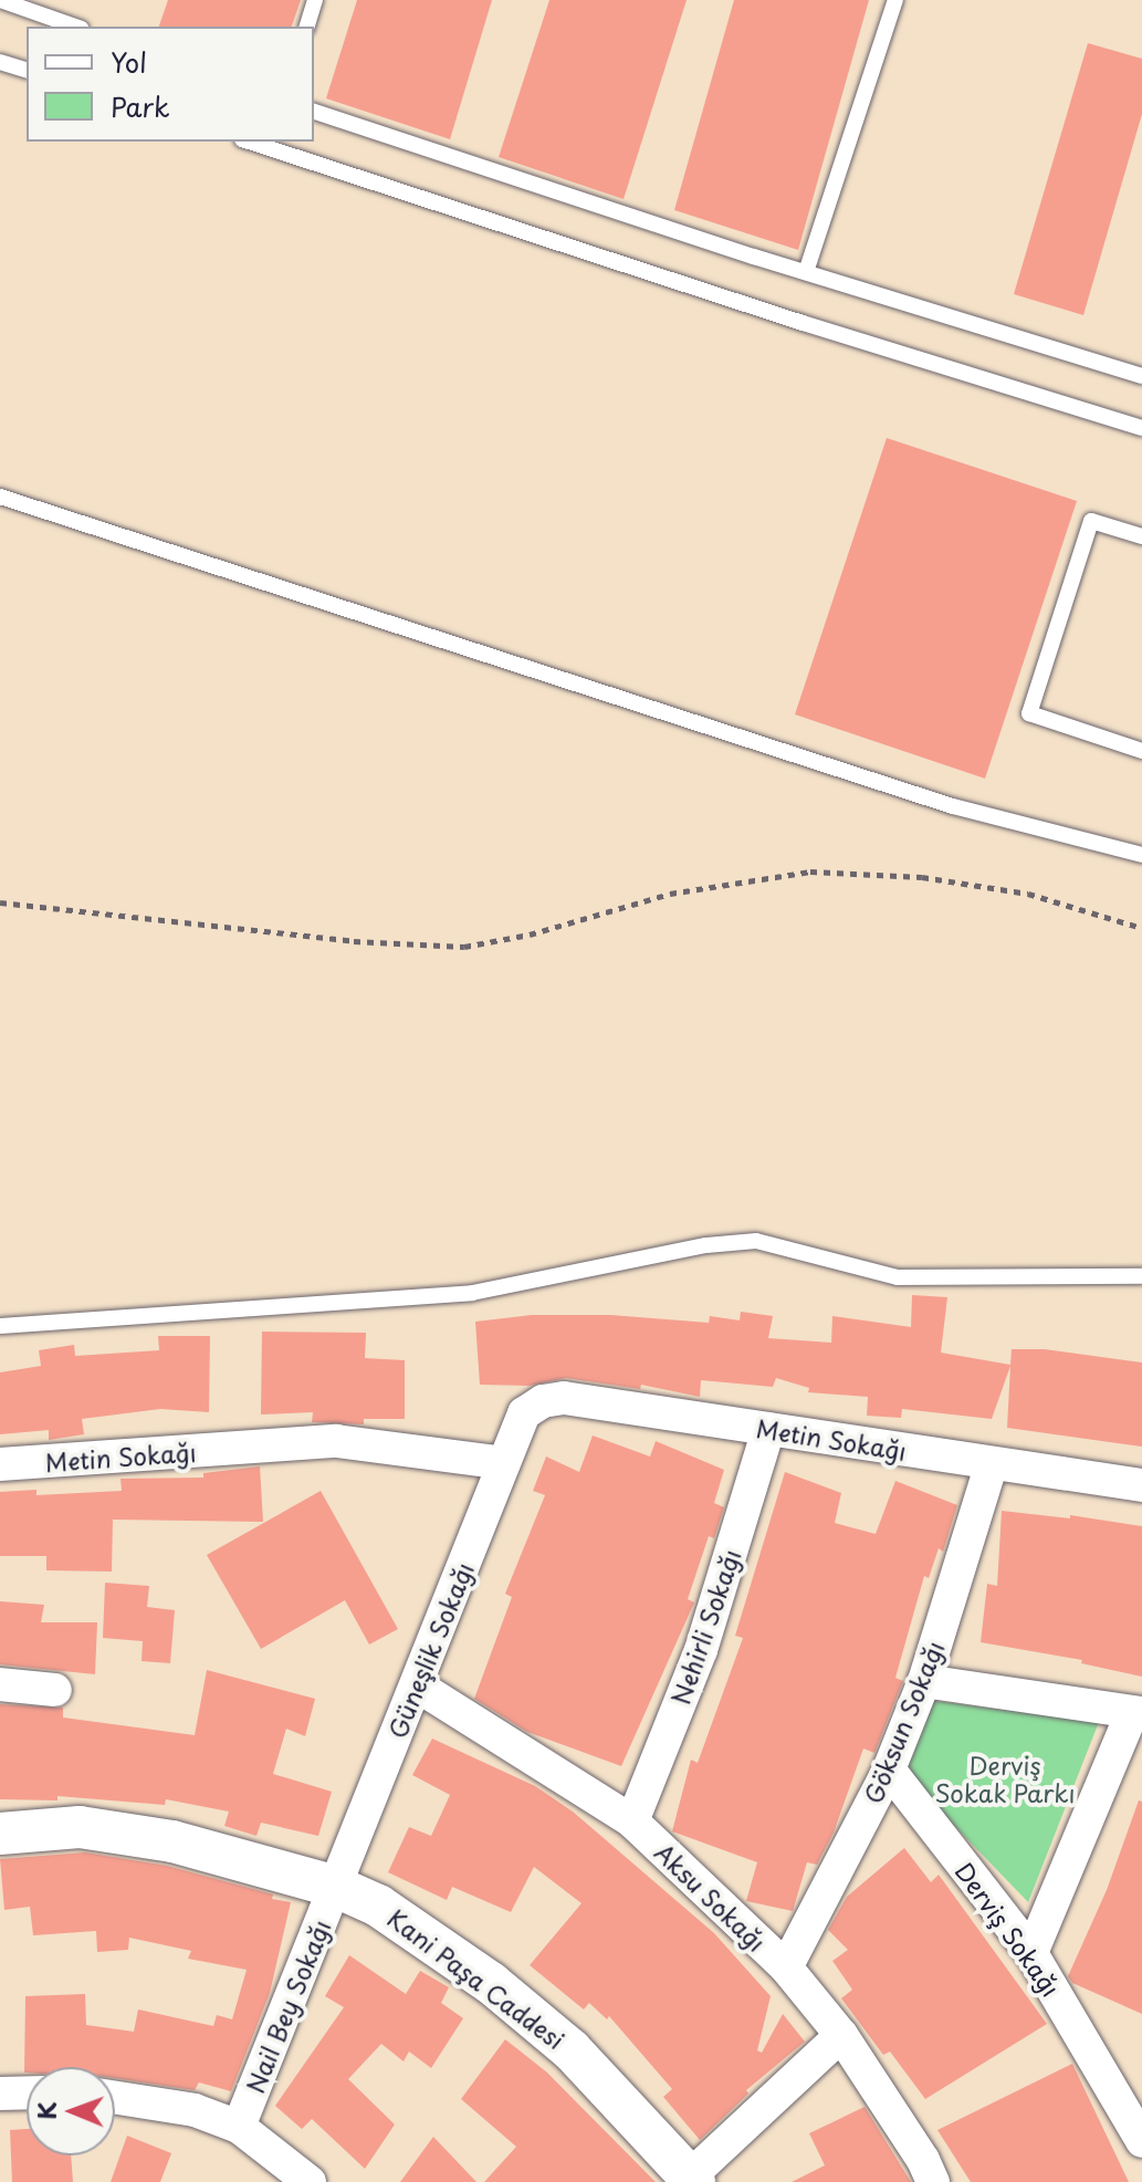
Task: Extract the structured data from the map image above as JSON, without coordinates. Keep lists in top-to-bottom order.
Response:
{
  "streets": {
    "street": [
      "Metin Sokağı",
      "Nehirli Sokağı",
      "Güneşlik Sokağı",
      "Göksun Sokağı",
      "Aksu Sokağı",
      "Derviş Sokağı",
      "Kani Paşa Caddesi",
      "Nail Bey Sokağı"
    ]
  },
  "crossings": [
    ["Metin Sokağı", "Nehirli Sokağı"],
    ["Metin Sokağı", "Güneşlik Sokağı"],
    ["Metin Sokağı", "Göksun Sokağı"],
    ["Nehirli Sokağı", "Aksu Sokağı"],
    ["Güneşlik Sokağı", "Aksu Sokağı"],
    ["Güneşlik Sokağı", "Kani Paşa Caddesi"],
    ["Güneşlik Sokağı", "Nail Bey Sokağı"],
    ["Göksun Sokağı", "Aksu Sokağı"],
    ["Göksun Sokağı", "Derviş Sokağı"],
    ["Kani Paşa Caddesi", "Nail Bey Sokağı"]
  ],
  "parks": ["Derviş Sokak Parkı"],
  "legend": ["Yol", "Park"],
  "north": "left"
}
